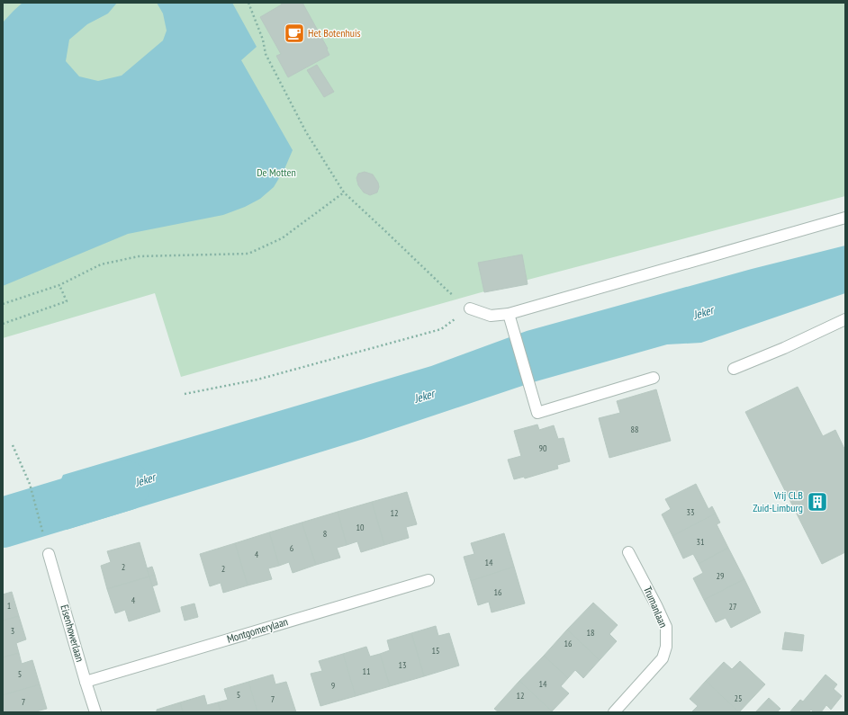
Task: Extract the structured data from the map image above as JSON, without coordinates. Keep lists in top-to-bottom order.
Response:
{
  "streets": {
    "street": ["Trumanlaan", "Montgomerylaan", "Eisenhowerlaan"]
  },
  "crossings": [
    ["Montgomerylaan", "Eisenhowerlaan"]
  ],
  "water": ["Jeker"],
  "parks": ["De Motten"],
  "places": {
    "cafe": ["Het Botenhuis"],
    "building": ["Vrij CLB Zuid-Limburg"]
  },
  "house_numbers": [
    "88",
    "90",
    "33",
    "12",
    "10",
    "8",
    "31",
    "6",
    "4",
    "14",
    "2",
    "2",
    "29",
    "16",
    "4",
    "1",
    "27",
    "3",
    "18",
    "16",
    "15",
    "13",
    "11",
    "5",
    "14",
    "9",
    "5",
    "12",
    "25",
    "7",
    "7"
  ]
}
